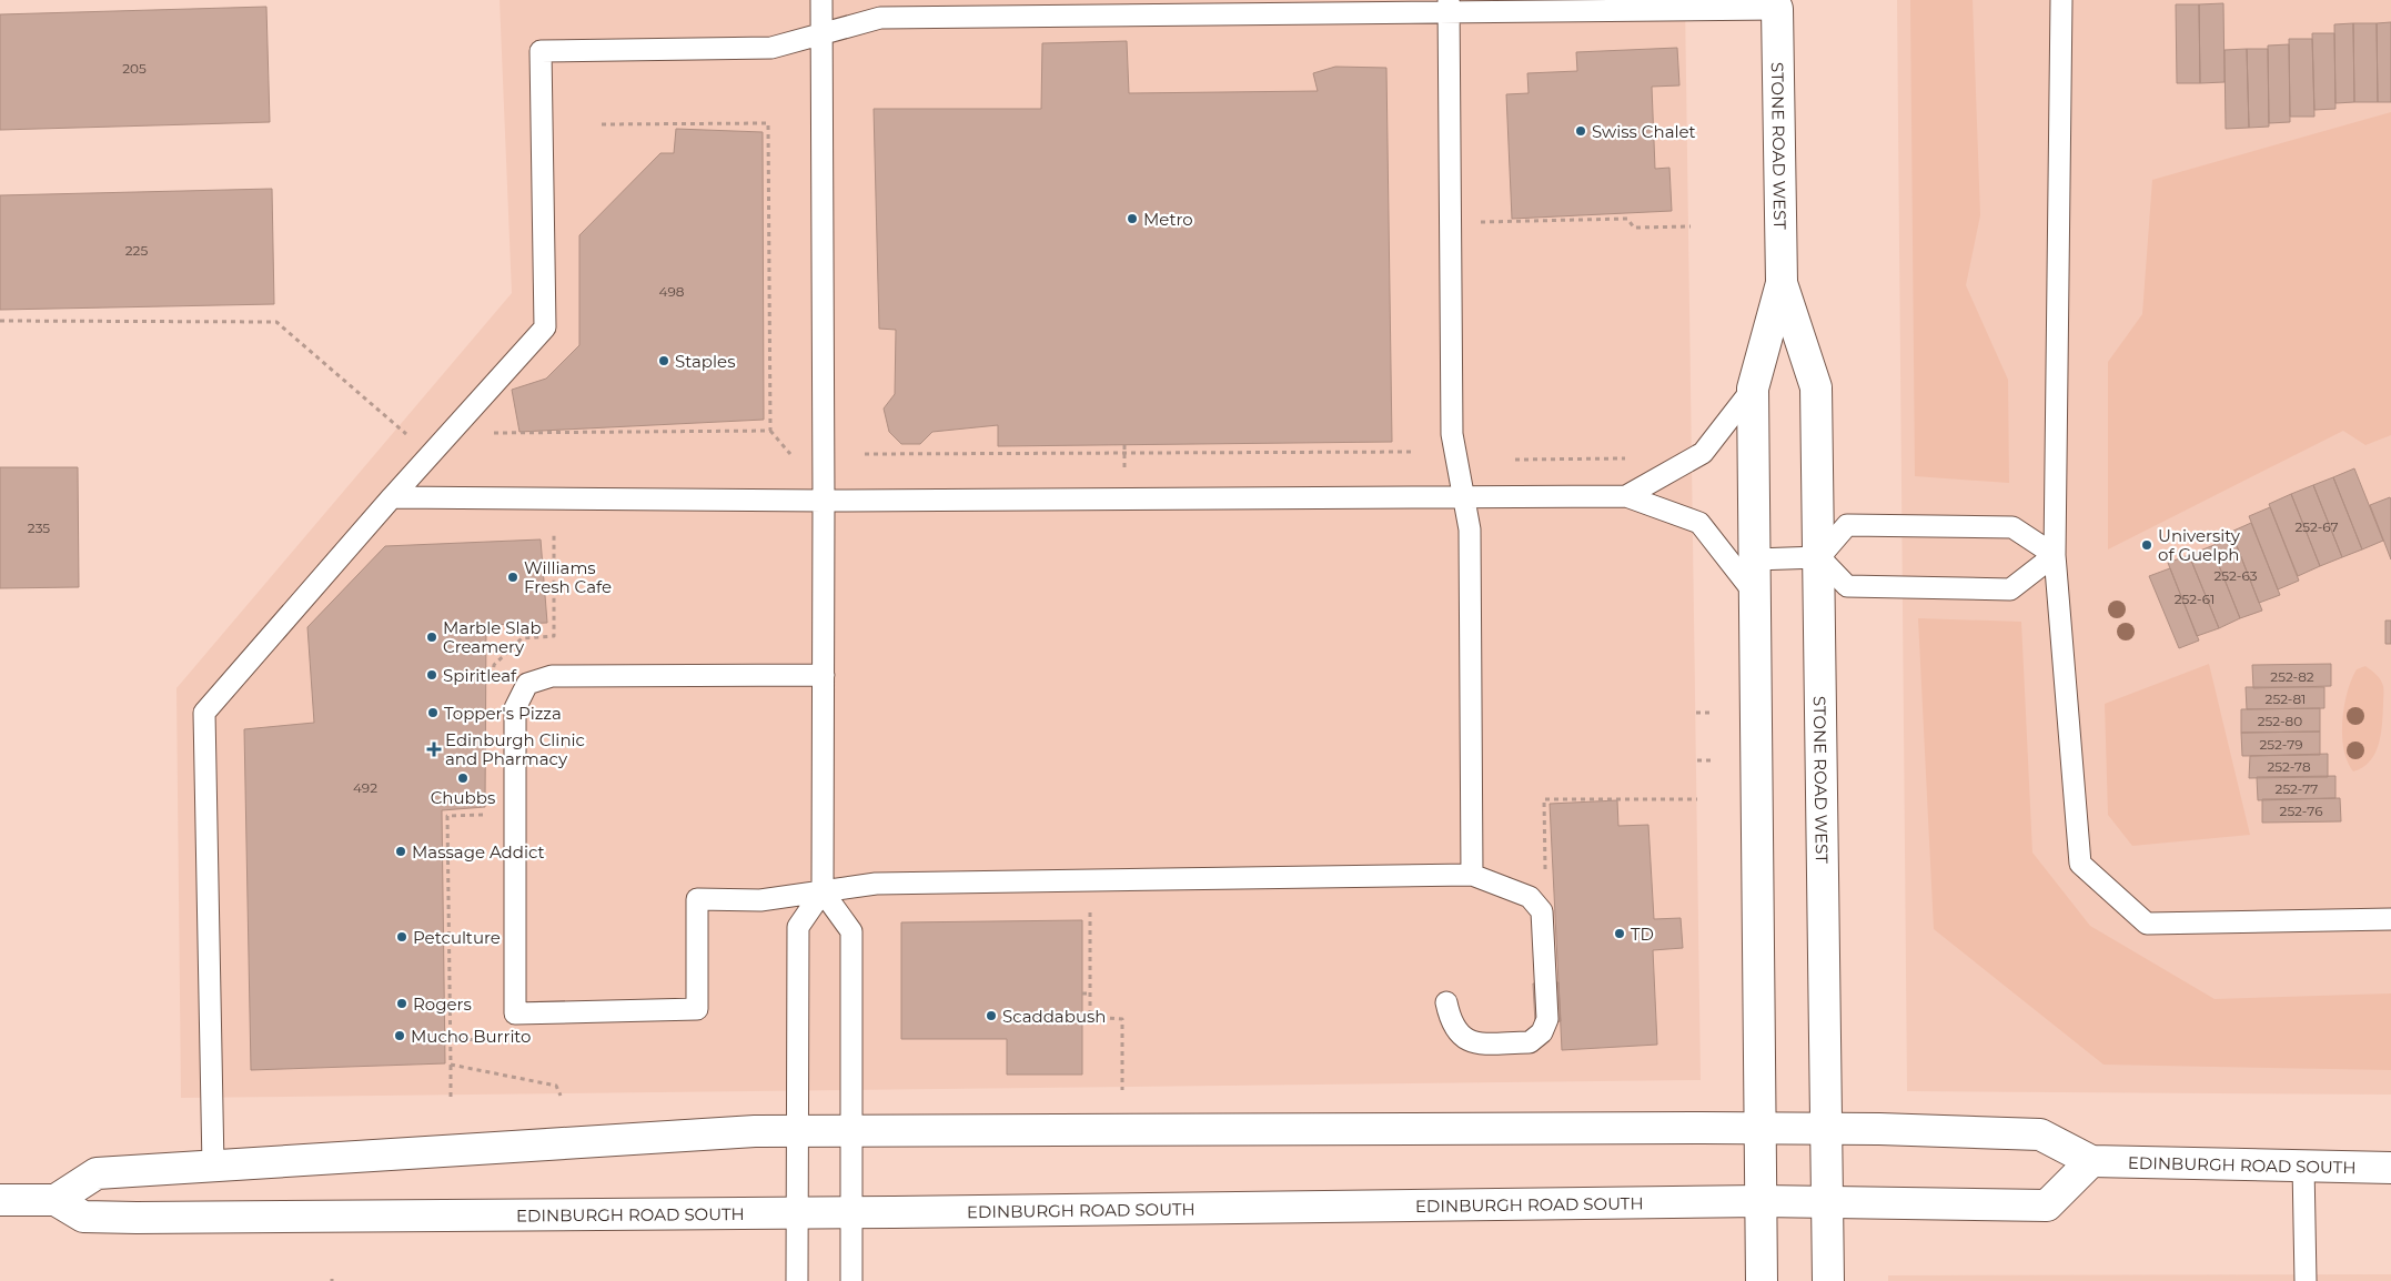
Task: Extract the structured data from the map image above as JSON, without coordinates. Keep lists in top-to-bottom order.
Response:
{
  "streets": {
    "main road": ["STONE ROAD WEST", "EDINBURGH ROAD SOUTH"]
  },
  "crossings": [
    ["STONE ROAD WEST", "EDINBURGH ROAD SOUTH"]
  ],
  "places": {
    "other": [
      "Swiss Chalet",
      "Metro",
      "Staples",
      "University of Guelph",
      "Williams Fresh Cafe",
      "Marble Slab Creamery",
      "Spiritleaf",
      "Topper's Pizza",
      "Chubbs",
      "Massage Addict",
      "TD",
      "Petculture",
      "Rogers",
      "Scaddabush",
      "Mucho Burrito"
    ],
    "health": ["Edinburgh Clinic and Pharmacy"]
  },
  "house_numbers": [
    "205",
    "225",
    "498",
    "252-67",
    "235",
    "252-63",
    "252-61",
    "252-82",
    "252-81",
    "252-80",
    "252-79",
    "252-78",
    "492",
    "252-77",
    "252-76"
  ]
}
